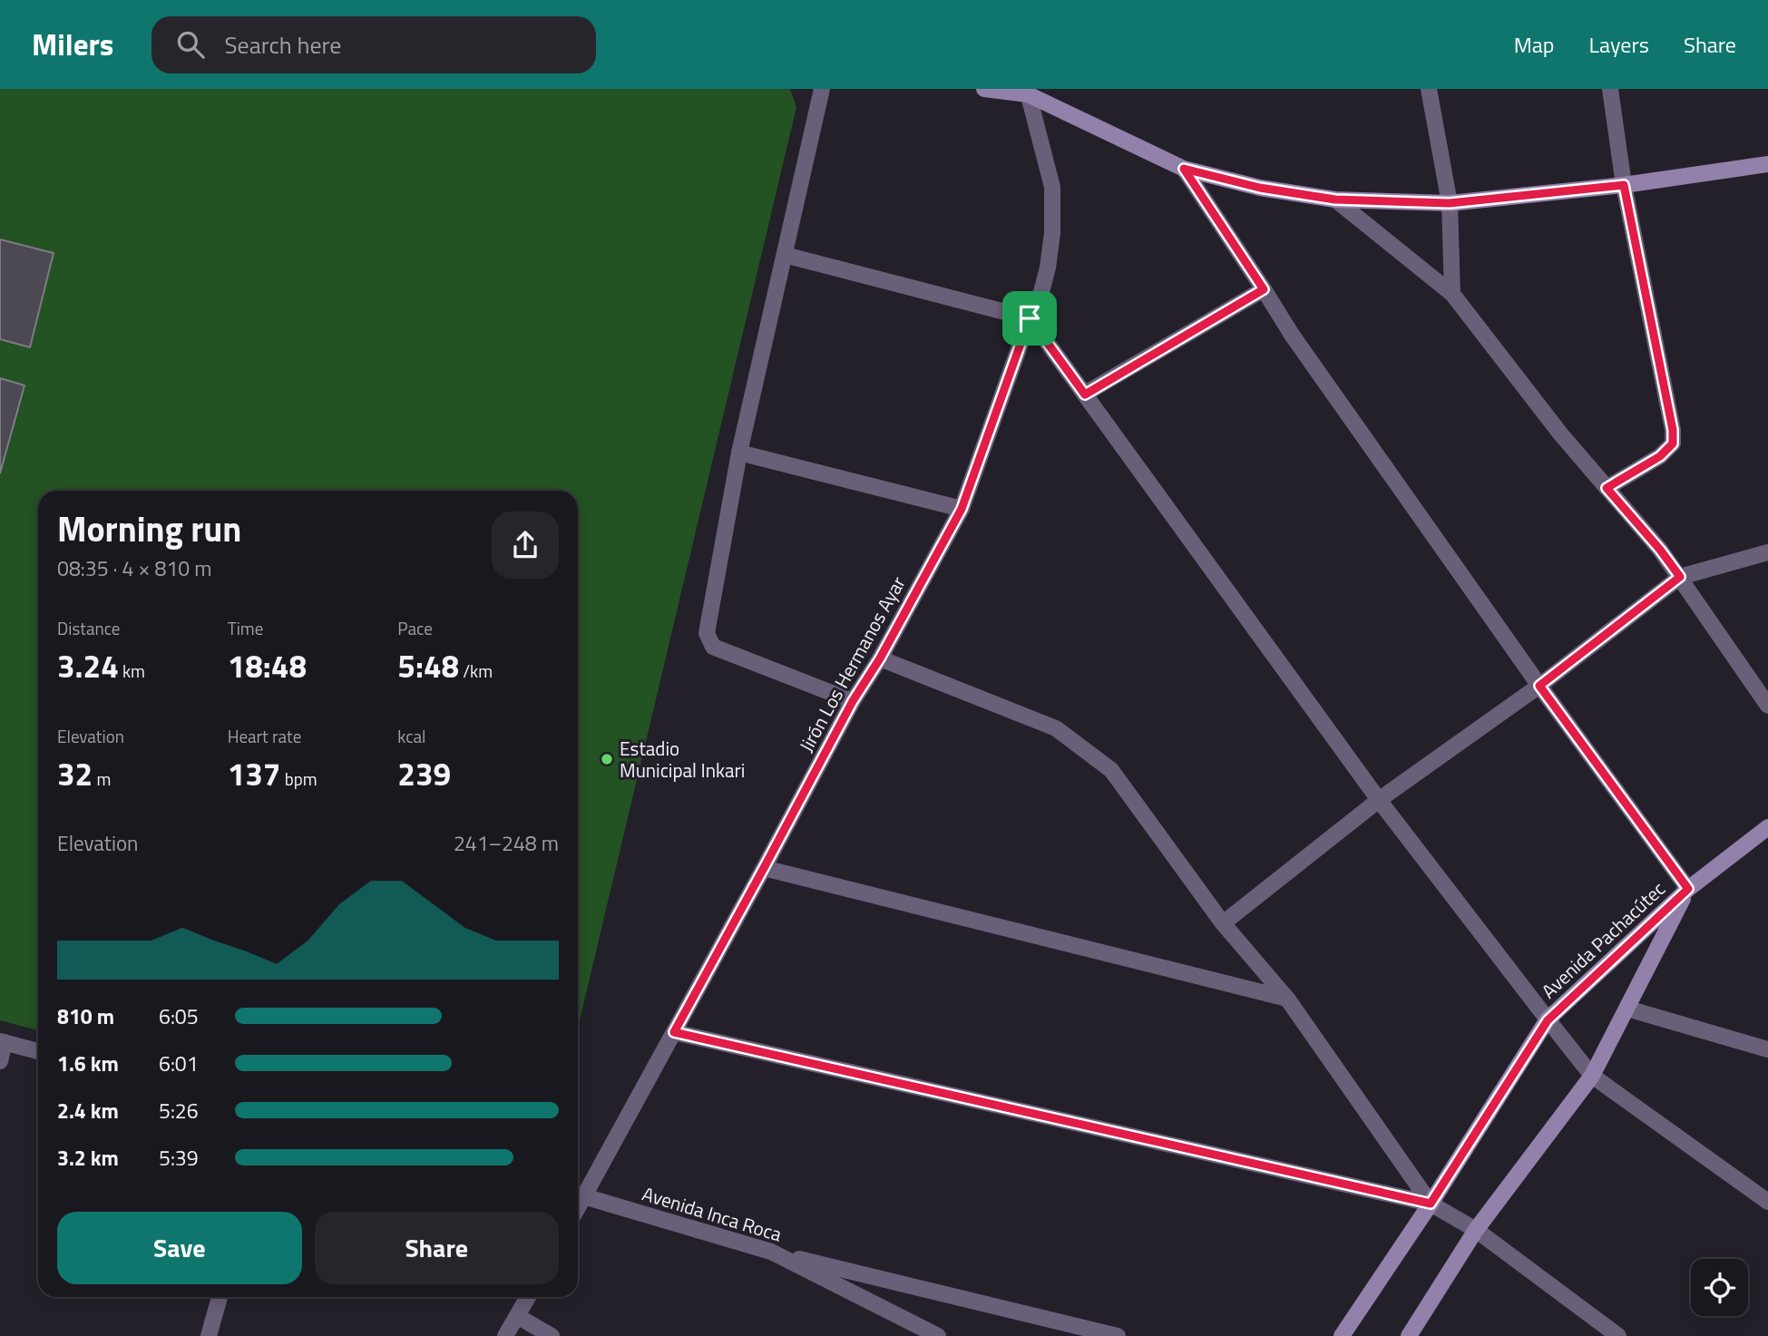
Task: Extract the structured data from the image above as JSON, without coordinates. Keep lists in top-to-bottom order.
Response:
{
  "streets": {
    "street": ["Jirón Los Hermanos Ayar", "Avenida Pachacútec", "Avenida Inca Roca"]
  },
  "crossings": [
    ["Jirón Los Hermanos Ayar", "Avenida Inca Roca"]
  ],
  "places": ["Estadio Municipal Inkari"],
  "page": {
    "header": "Milers",
    "search": "Search here",
    "nav": ["Map", "Layers", "Share"],
    "heading": ["Morning run", "08:35 · 4 × 810 m"],
    "stats": [
      ["Distance", "3.24 km"],
      ["Time", "18:48"],
      ["Pace", "5:48 /km"],
      ["Elevation", "32 m"],
      ["Heart rate", "137 bpm"],
      ["kcal", "239"]
    ],
    "chart": ["Elevation", "241–248 m"],
    "list": [
      {
        "name": "810 m",
        "note": "6:05"
      },
      {
        "name": "1.6 km",
        "note": "6:01"
      },
      {
        "name": "2.4 km",
        "note": "5:26"
      },
      {
        "name": "3.2 km",
        "note": "5:39"
      }
    ],
    "buttons": ["Save", "Share"]
  }
}
